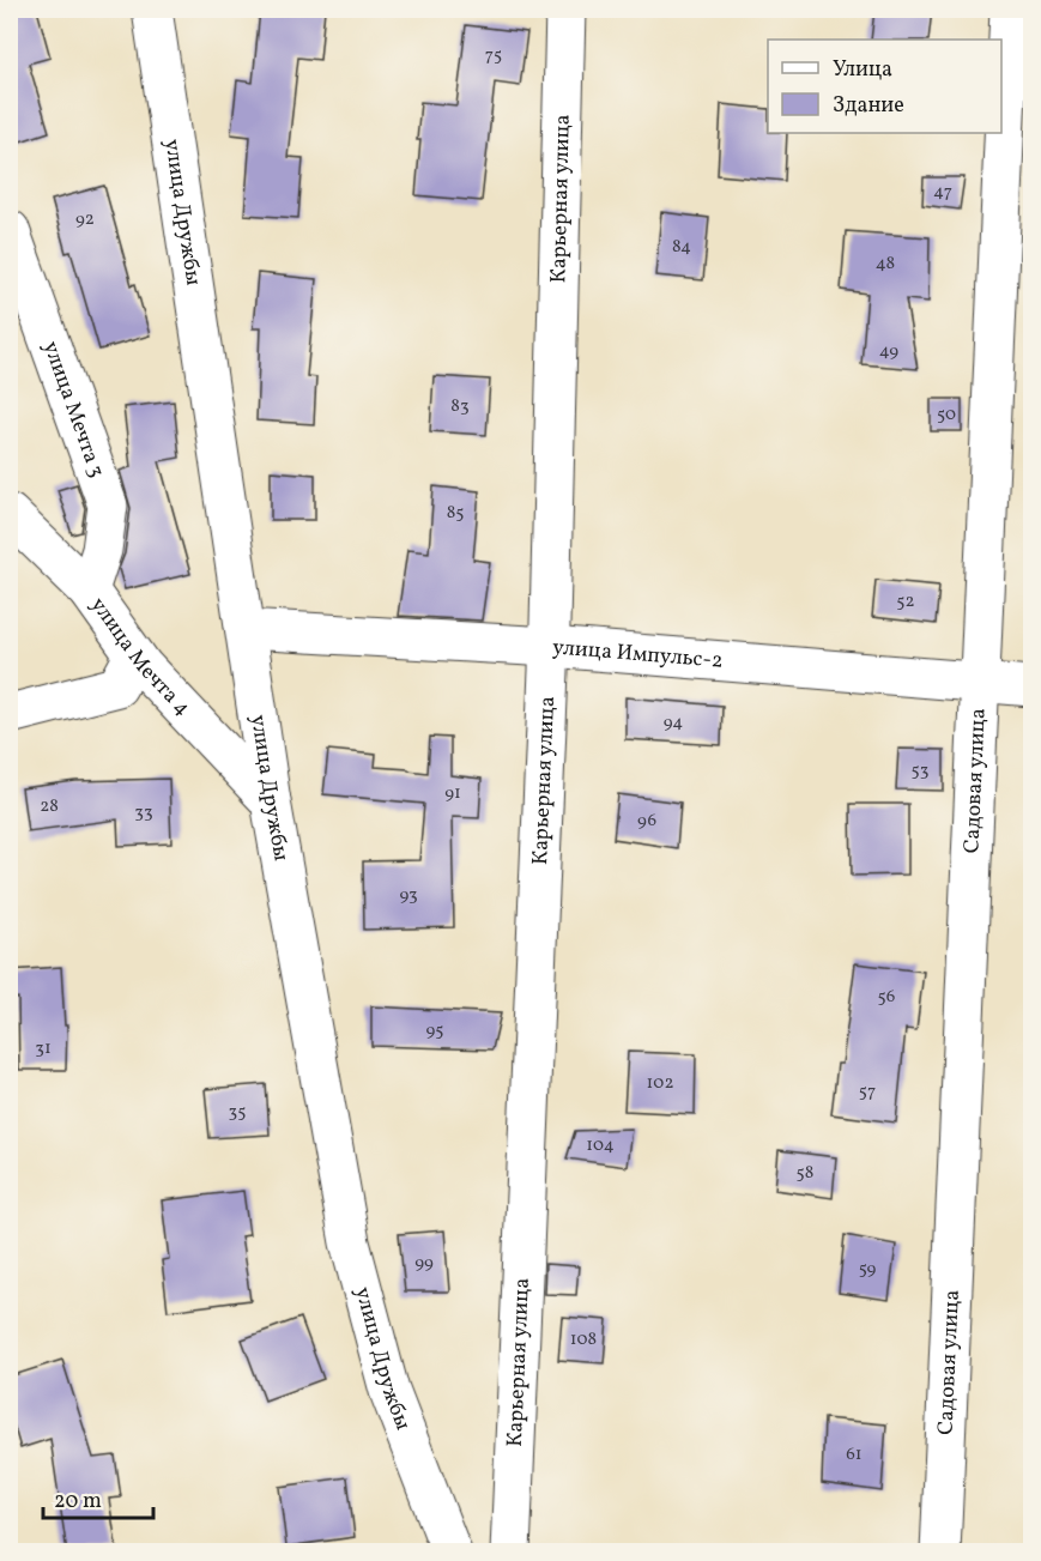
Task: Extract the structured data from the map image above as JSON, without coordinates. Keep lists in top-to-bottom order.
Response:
{
  "streets": {
    "street": [
      "Карьерная улица",
      "улица Дружбы",
      "улица Мечта 3",
      "улица Импульс-2",
      "улица Мечта 4",
      "Садовая улица"
    ]
  },
  "crossings": [
    ["Карьерная улица", "улица Импульс-2"],
    ["улица Дружбы", "улица Импульс-2"],
    ["улица Дружбы", "улица Мечта 4"],
    ["улица Мечта 3", "улица Мечта 4"],
    ["улица Импульс-2", "Садовая улица"]
  ],
  "house_numbers": [
    "75",
    "47",
    "92",
    "84",
    "48",
    "49",
    "83",
    "50",
    "85",
    "52",
    "94",
    "53",
    "91",
    "28",
    "33",
    "96",
    "93",
    "56",
    "95",
    "31",
    "102",
    "57",
    "35",
    "104",
    "58",
    "99",
    "59",
    "108",
    "61"
  ],
  "legend": ["Улица", "Здание"],
  "scale_bar": "20 m"
}
